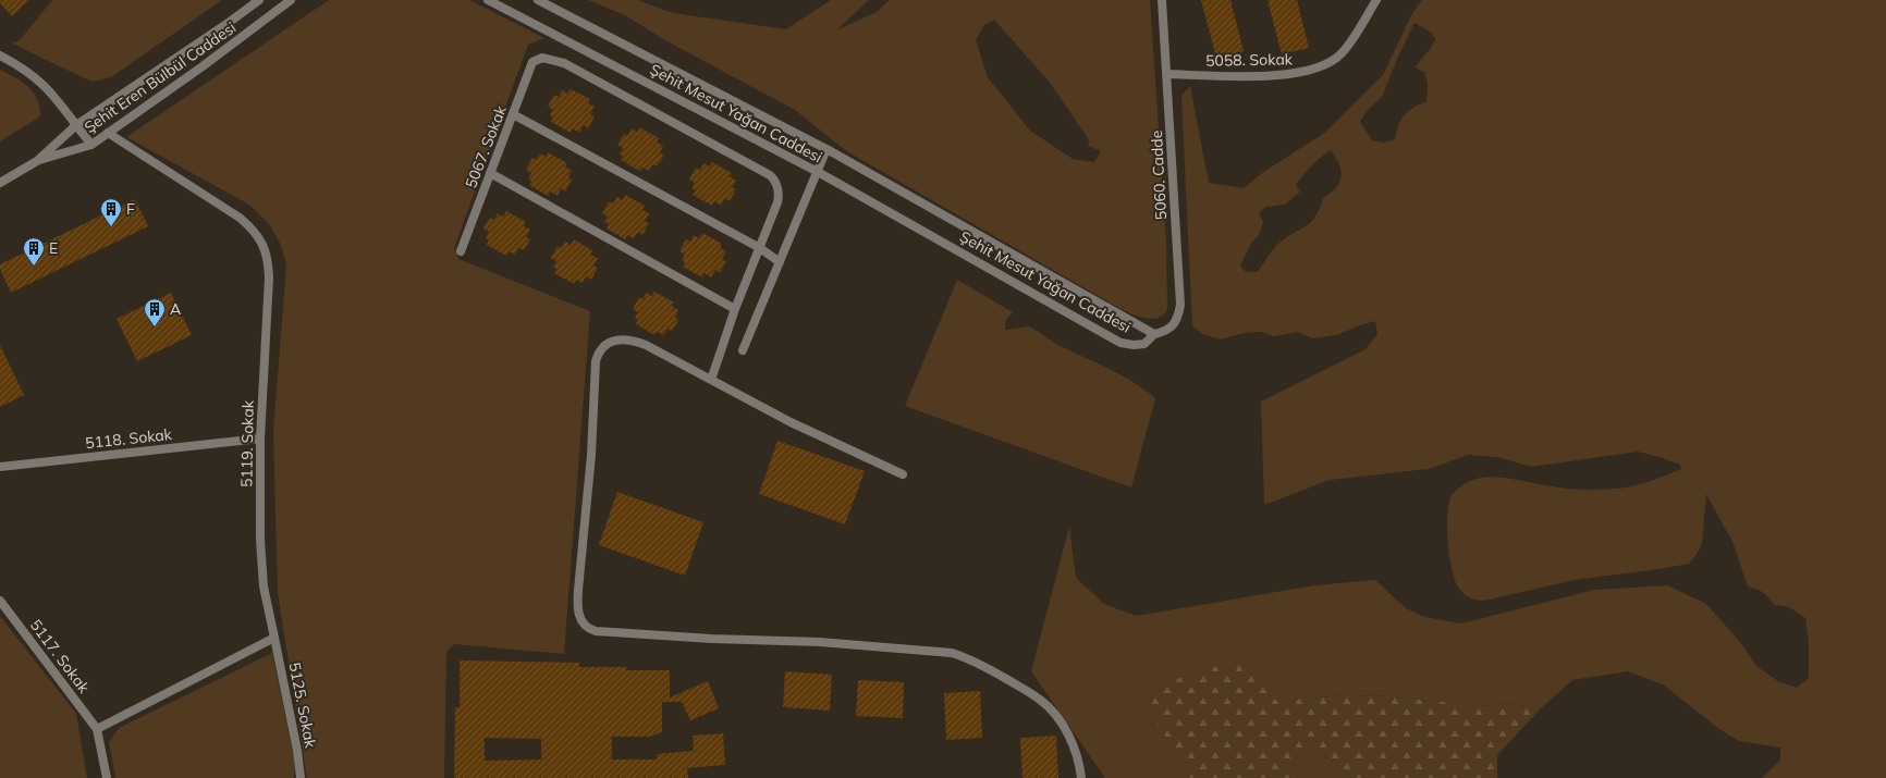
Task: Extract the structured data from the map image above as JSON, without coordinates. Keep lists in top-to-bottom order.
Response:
{
  "streets": {
    "street": [
      "5058. Sokak",
      "Şehit Eren Bülbül Caddesi",
      "Şehit Mesut Yağan Caddesi",
      "5067. Sokak",
      "5060. Cadde",
      "5118. Sokak",
      "5119. Sokak",
      "5117. Sokak",
      "5125. Sokak"
    ]
  },
  "crossings": [
    ["5058. Sokak", "5060. Cadde"],
    ["Şehit Eren Bülbül Caddesi", "5119. Sokak"],
    ["Şehit Mesut Yağan Caddesi", "5060. Cadde"],
    ["5118. Sokak", "5119. Sokak"],
    ["5119. Sokak", "5125. Sokak"]
  ],
  "places": {
    "building": ["F", "E", "A"]
  }
}
